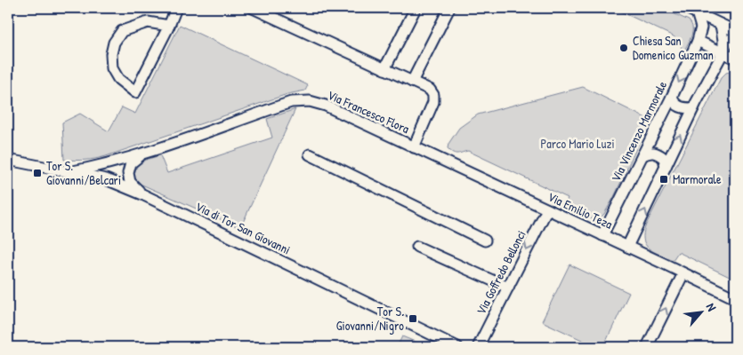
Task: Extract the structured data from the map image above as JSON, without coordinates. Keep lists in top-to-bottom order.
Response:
{
  "streets": {
    "street": [
      "Via Francesco Flora",
      "Via Vincenzo Marmorale",
      "Via Emilio Teza",
      "Via di Tor San Giovanni",
      "Via Goffredo Bellonci"
    ]
  },
  "crossings": [
    ["Via Francesco Flora", "Via Emilio Teza"],
    ["Via Francesco Flora", "Via di Tor San Giovanni"],
    ["Via Vincenzo Marmorale", "Via Emilio Teza"],
    ["Via Emilio Teza", "Via Goffredo Bellonci"]
  ],
  "one_way": ["Via Goffredo Bellonci"],
  "parks": ["Parco Mario Luzi"],
  "places": {
    "other": ["Chiesa San Domenico Guzman"],
    "transit": ["Tor S. Giovanni/Belcari", "Marmorale", "Tor S. Giovanni/Nigro"]
  },
  "north": "top right"
}
